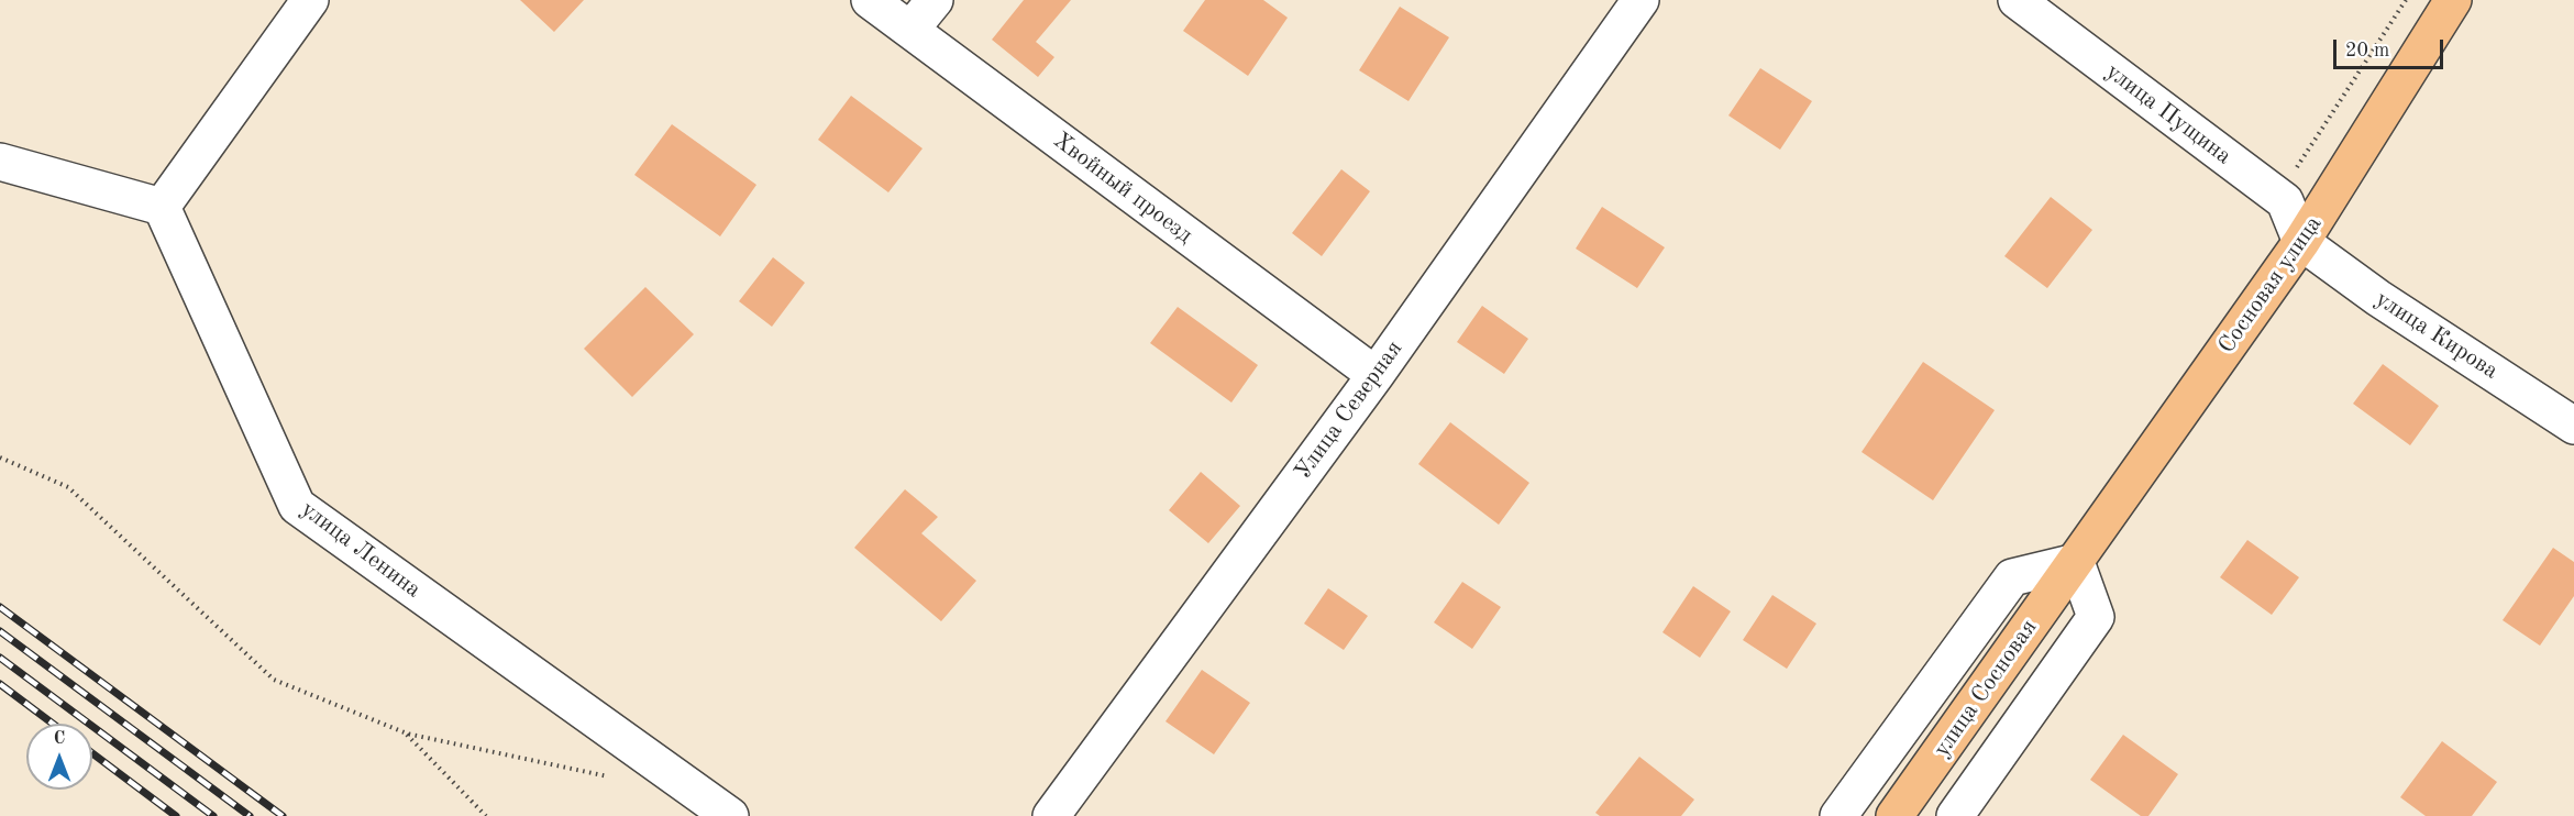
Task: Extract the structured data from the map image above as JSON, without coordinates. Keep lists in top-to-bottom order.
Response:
{
  "streets": {
    "main road": ["Сосновая улица", "улица Сосновая"],
    "street": [
      "улица Пущина",
      "Хвойный проезд",
      "улица Кирова",
      "Улица Северная",
      "улица Ленина"
    ]
  },
  "crossings": [
    ["Хвойный проезд", "Улица Северная"],
    ["Сосновая улица", "улица Кирова"],
    ["Сосновая улица", "улица Сосновая"]
  ],
  "scale_bar": "20 m",
  "north": "top"
}
